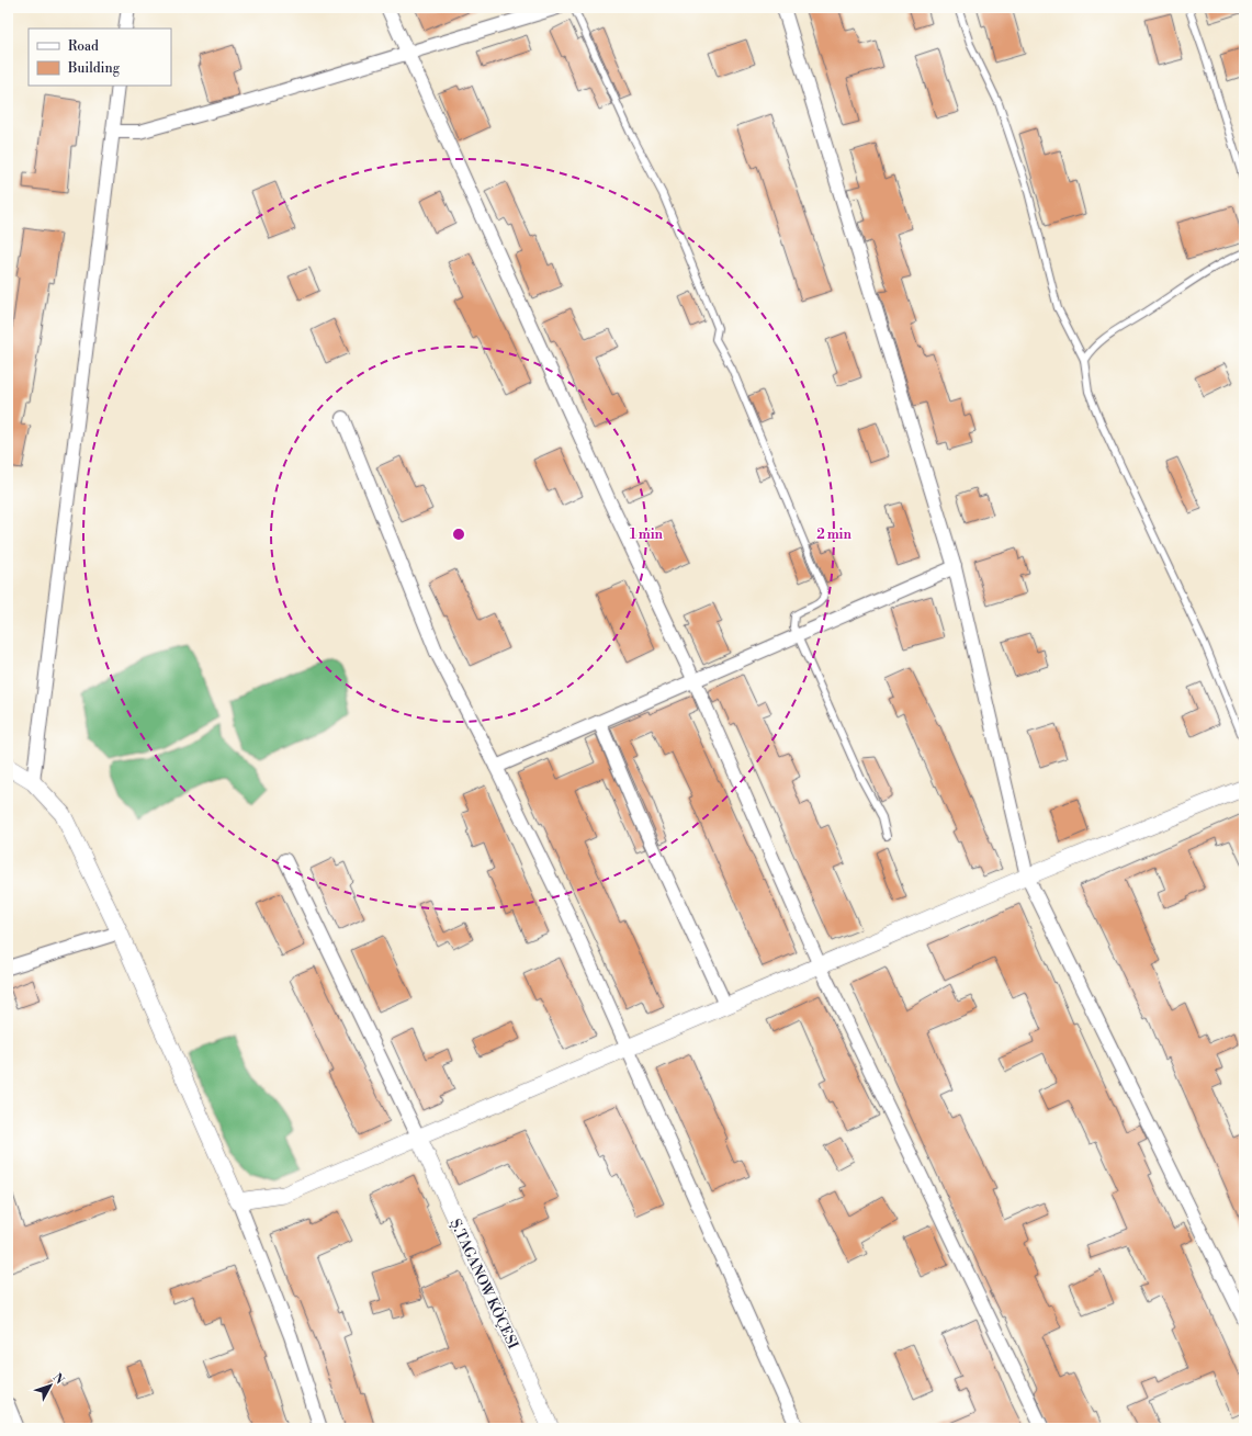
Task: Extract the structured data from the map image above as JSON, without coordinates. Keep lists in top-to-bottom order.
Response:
{
  "streets": {
    "street": ["Ş.TAGANOW KÖÇESI"]
  },
  "legend": ["Road", "Building"],
  "north": "top right",
  "rings": ["1 min", "2 min"]
}
